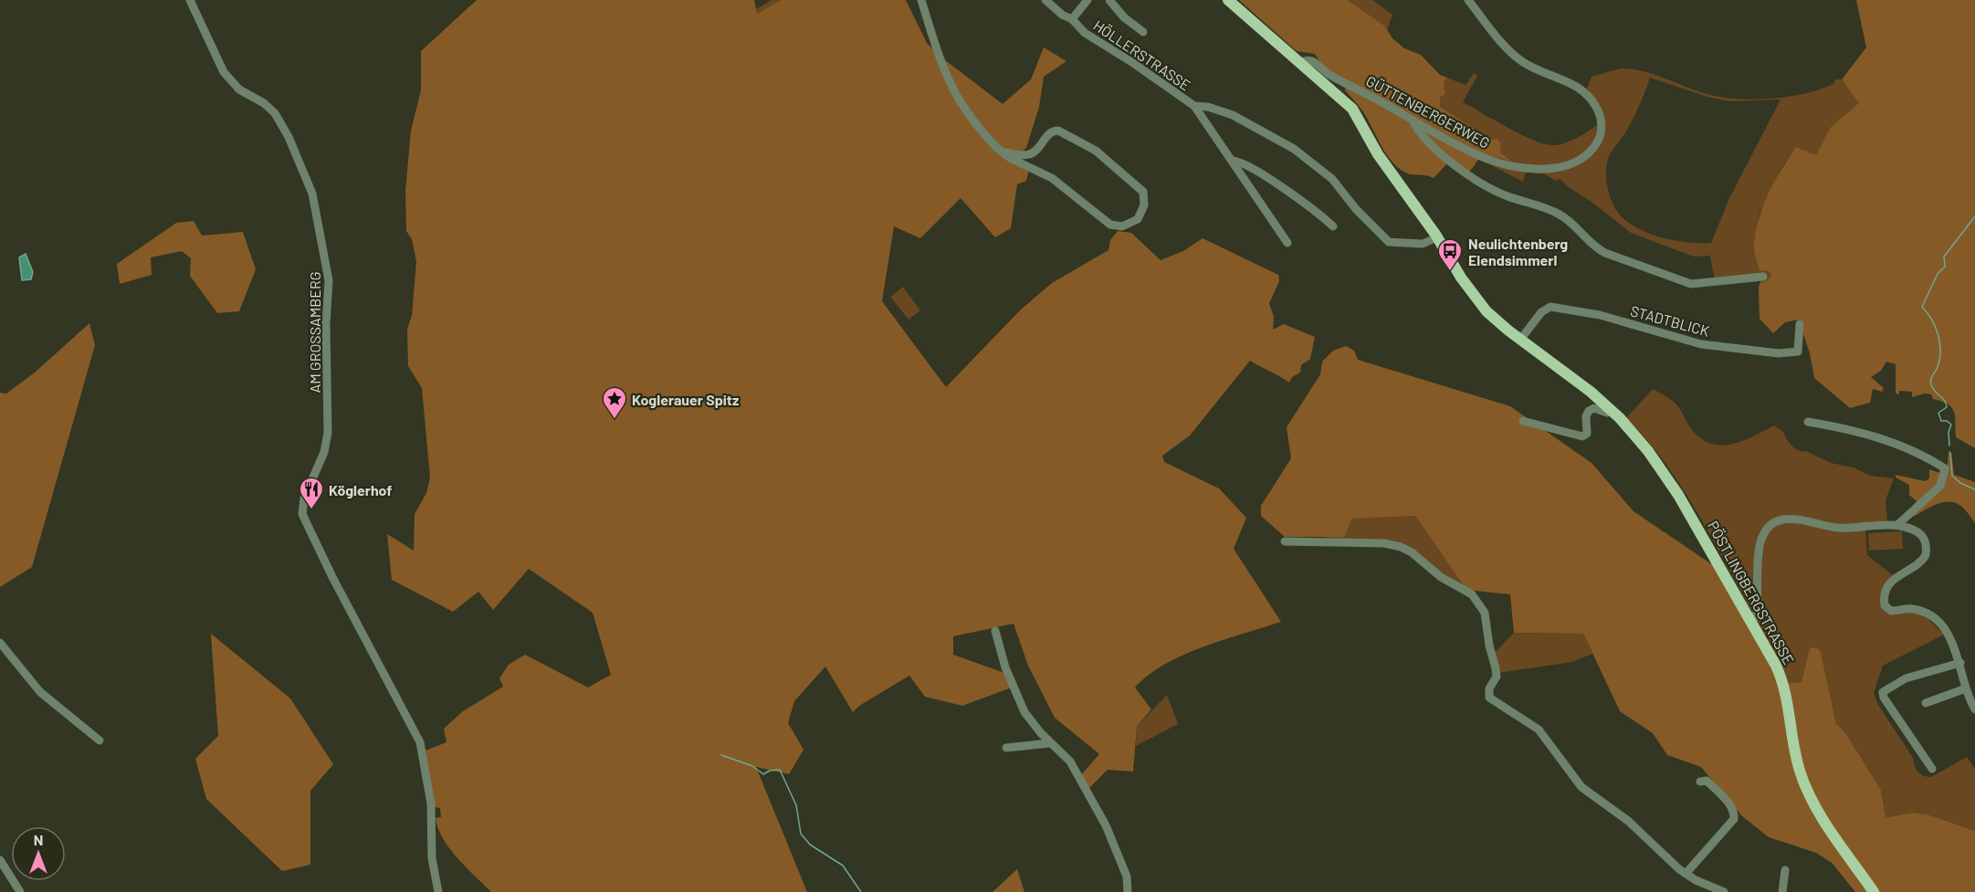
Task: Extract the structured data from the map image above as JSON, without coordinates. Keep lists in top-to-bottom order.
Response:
{
  "streets": {
    "main road": ["PÖSTLINGBERGSTRASSE"],
    "street": [
      "HÖLLERSTRASSE",
      "GÜTTENBERGERWEG",
      "STADTBLICK",
      "AM GROSSAMBERG"
    ]
  },
  "crossings": [
    ["HÖLLERSTRASSE", "PÖSTLINGBERGSTRASSE"],
    ["GÜTTENBERGERWEG", "PÖSTLINGBERGSTRASSE"],
    ["STADTBLICK", "PÖSTLINGBERGSTRASSE"]
  ],
  "places": {
    "bus stop": ["Neulichtenberg Elendsimmerl"],
    "place": ["Koglerauer Spitz"],
    "restaurant": ["Köglerhof"]
  },
  "north": "top"
}
